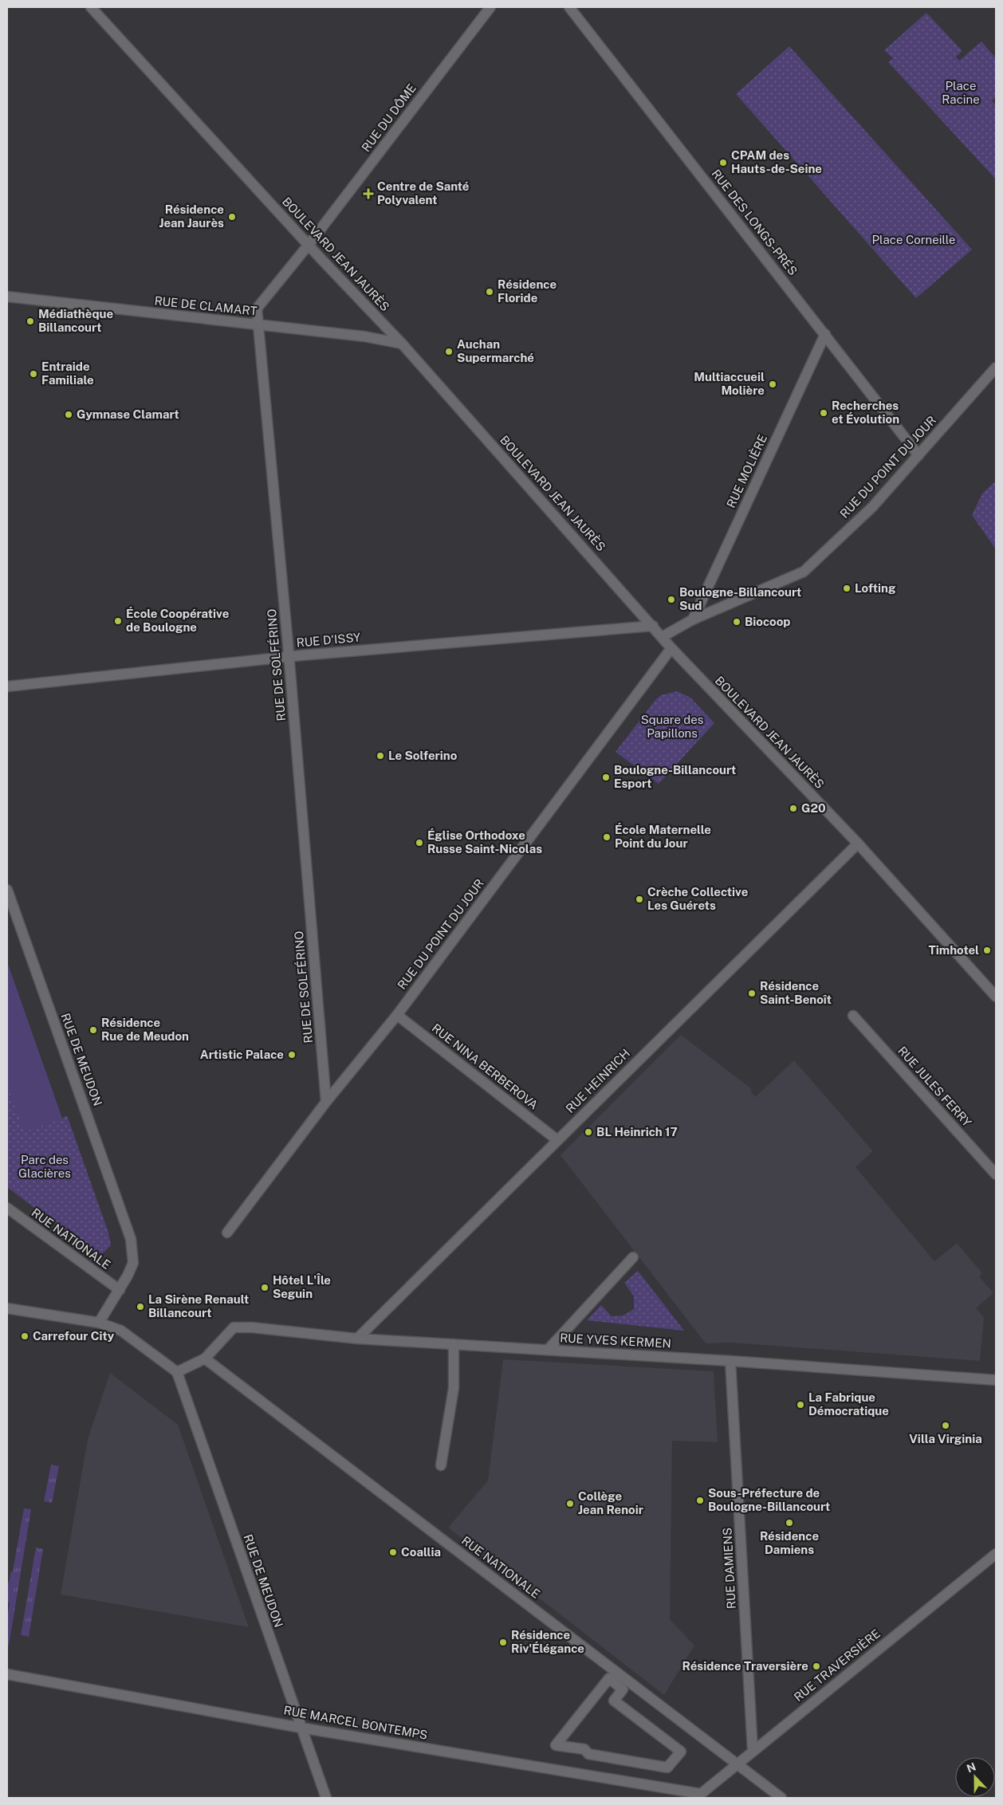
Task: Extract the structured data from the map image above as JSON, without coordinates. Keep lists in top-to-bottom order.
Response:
{
  "streets": {
    "street": [
      "RUE DU DÔME",
      "RUE DES LONGS-PRÉS",
      "BOULEVARD JEAN JAURÈS",
      "RUE DE CLAMART",
      "RUE DU POINT DU JOUR",
      "RUE MOLIÈRE",
      "RUE D'ISSY",
      "RUE DE SOLFÉRINO",
      "RUE DE MEUDON",
      "RUE NINA BERBEROVA",
      "RUE HEINRICH",
      "RUE JULES FERRY",
      "RUE NATIONALE",
      "RUE YVES KERMEN",
      "RUE DAMIENS",
      "RUE TRAVERSIÈRE",
      "RUE MARCEL BONTEMPS"
    ]
  },
  "crossings": [
    ["RUE DU DÔME", "BOULEVARD JEAN JAURÈS"],
    ["RUE DU DÔME", "RUE DE SOLFÉRINO"],
    ["RUE DES LONGS-PRÉS", "RUE DU POINT DU JOUR"],
    ["RUE DES LONGS-PRÉS", "RUE MOLIÈRE"],
    ["BOULEVARD JEAN JAURÈS", "RUE DE CLAMART"],
    ["BOULEVARD JEAN JAURÈS", "RUE DU POINT DU JOUR"],
    ["BOULEVARD JEAN JAURÈS", "RUE D'ISSY"],
    ["BOULEVARD JEAN JAURÈS", "RUE DE SOLFÉRINO"],
    ["BOULEVARD JEAN JAURÈS", "RUE HEINRICH"],
    ["RUE DE CLAMART", "RUE DE SOLFÉRINO"],
    ["RUE DU POINT DU JOUR", "RUE MOLIÈRE"],
    ["RUE DU POINT DU JOUR", "RUE DE SOLFÉRINO"],
    ["RUE DU POINT DU JOUR", "RUE NINA BERBEROVA"],
    ["RUE D'ISSY", "RUE DE SOLFÉRINO"],
    ["RUE DE MEUDON", "RUE NATIONALE"],
    ["RUE DE MEUDON", "RUE MARCEL BONTEMPS"],
    ["RUE NINA BERBEROVA", "RUE HEINRICH"],
    ["RUE HEINRICH", "RUE YVES KERMEN"],
    ["RUE NATIONALE", "RUE YVES KERMEN"],
    ["RUE NATIONALE", "RUE TRAVERSIÈRE"],
    ["RUE YVES KERMEN", "RUE DAMIENS"],
    ["RUE DAMIENS", "RUE TRAVERSIÈRE"],
    ["RUE TRAVERSIÈRE", "RUE MARCEL BONTEMPS"]
  ],
  "parks": [
    "Place Racine",
    "Place Corneille",
    "Square des Papillons",
    "Parc des Glacières"
  ],
  "places": {
    "other": [
      "CPAM des Hauts-de-Seine",
      "Résidence Jean Jaurès",
      "Résidence Floride",
      "Médiathèque Billancourt",
      "Auchan Supermarché",
      "Entraide Familiale",
      "Multiaccueil Molière",
      "Recherches et Évolution",
      "Gymnase Clamart",
      "Lofting",
      "Boulogne-Billancourt Sud",
      "École Coopérative de Boulogne",
      "Biocoop",
      "Le Solferino",
      "Boulogne-Billancourt Esport",
      "G20",
      "École Maternelle Point du Jour",
      "Église Orthodoxe Russe Saint-Nicolas",
      "Crèche Collective Les Guérets",
      "Timhotel",
      "Résidence Saint-Benoît",
      "Résidence Rue de Meudon",
      "Artistic Palace",
      "BL Heinrich 17",
      "Hôtel L'Île Seguin",
      "La Sirène Renault Billancourt",
      "Carrefour City",
      "La Fabrique Démocratique",
      "Villa Virginia",
      "Sous-Préfecture de Boulogne-Billancourt",
      "Collège Jean Renoir",
      "Résidence Damiens",
      "Coallia",
      "Résidence Riv'Élégance",
      "Résidence Traversière"
    ],
    "health": ["Centre de Santé Polyvalent"]
  },
  "north": "top"
}
